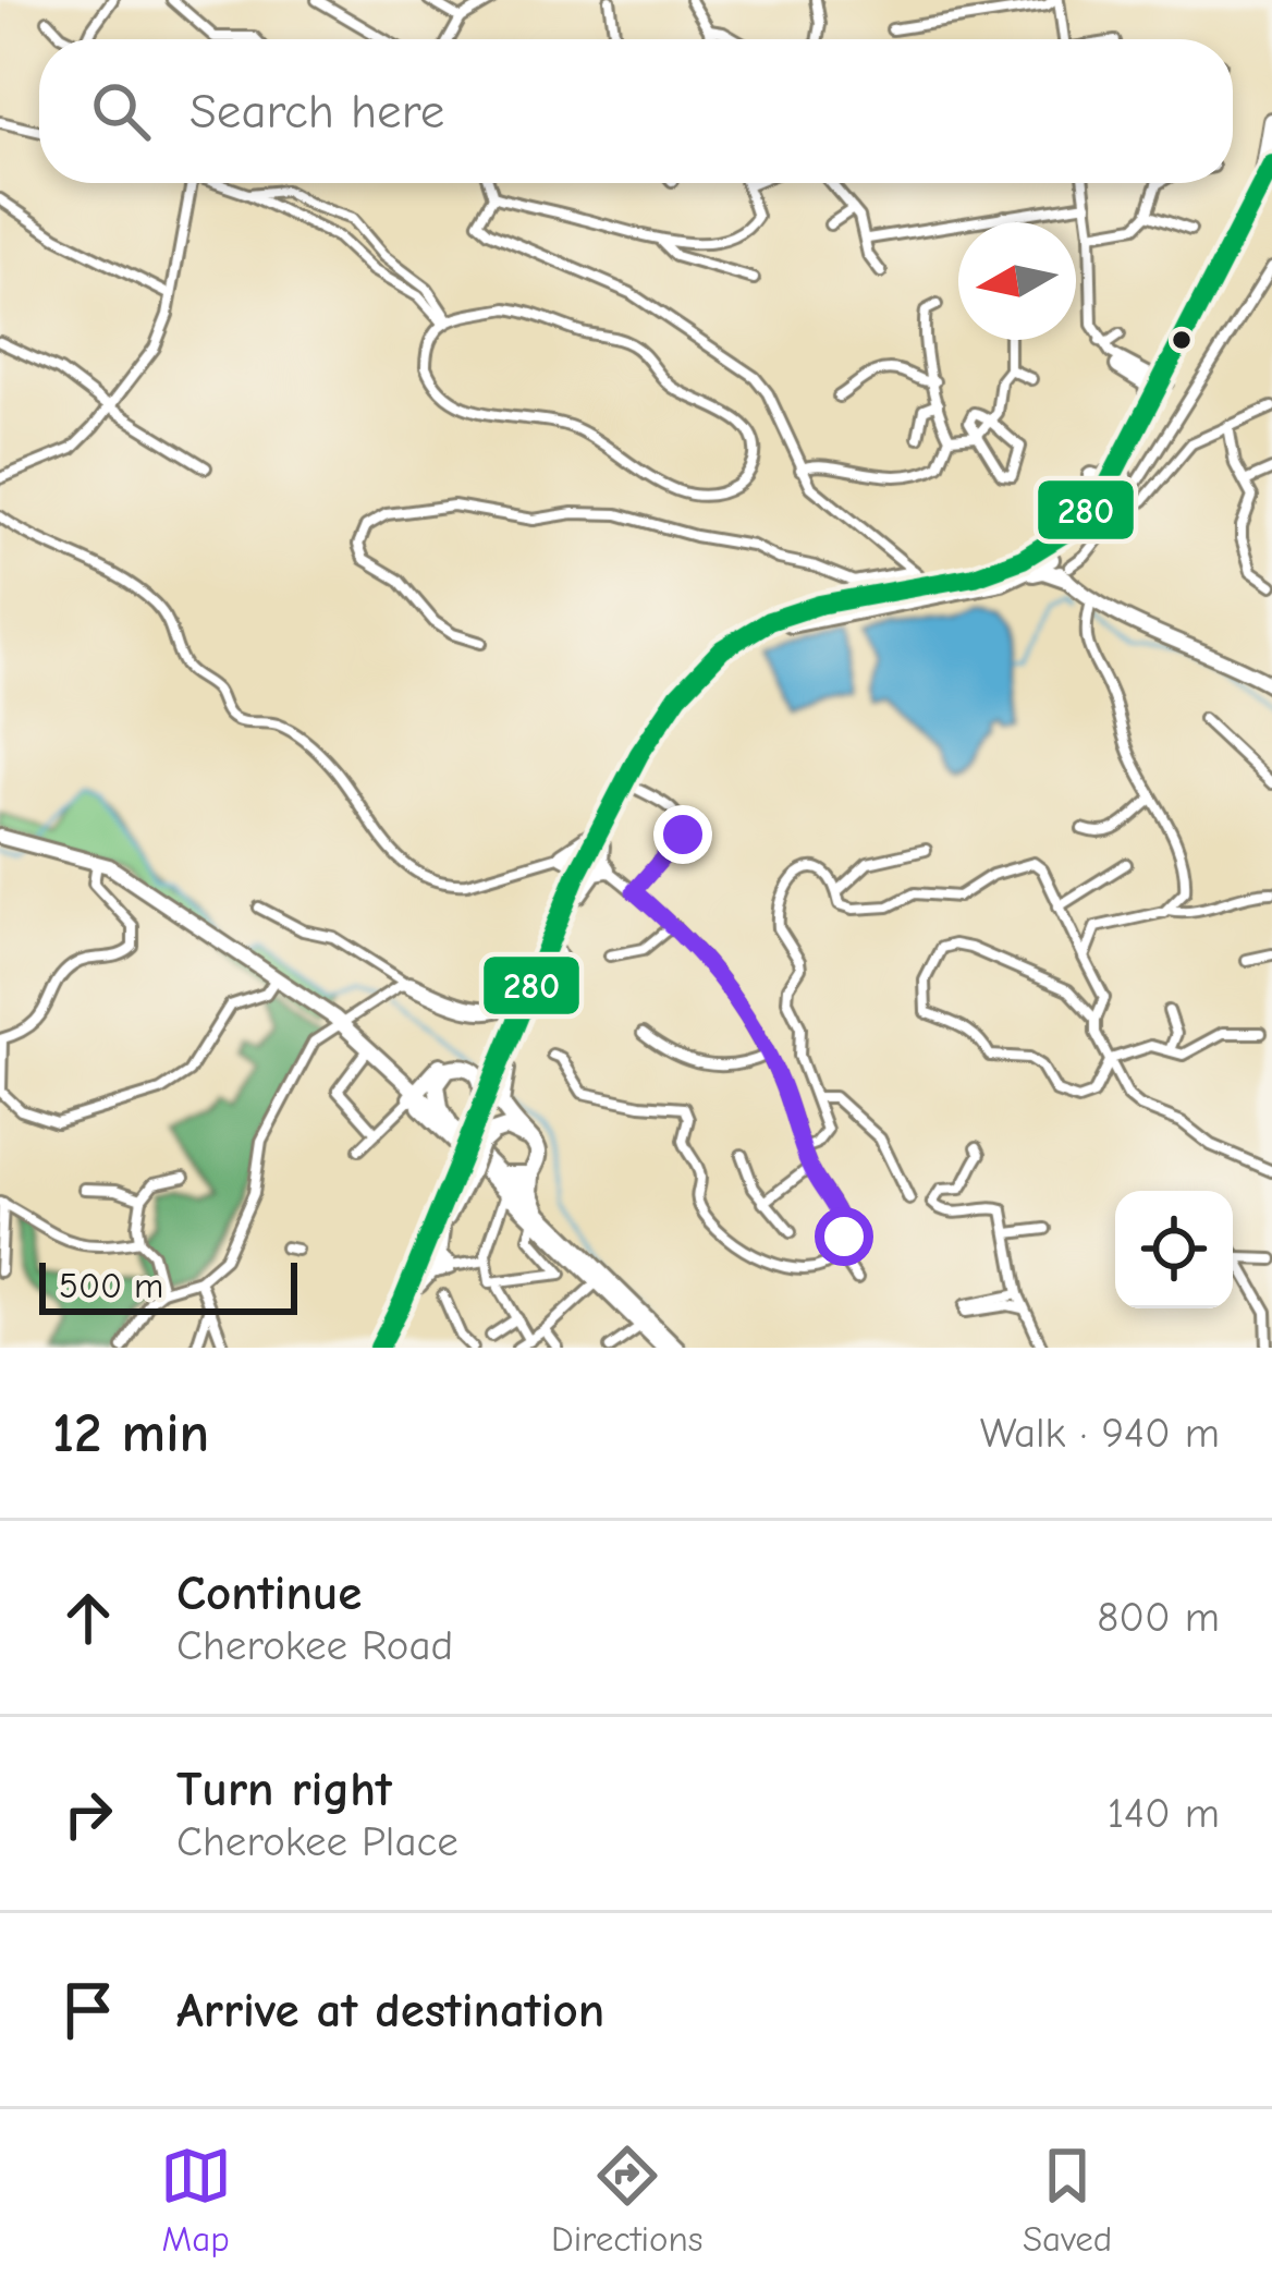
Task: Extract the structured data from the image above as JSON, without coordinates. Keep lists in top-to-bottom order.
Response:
{
  "lines": ["transit line 280"],
  "scale_bar": "500 m",
  "north": "left",
  "page": {
    "search": "Search here",
    "scale": "500 m",
    "heading": ["12 min", "Walk · 940 m"],
    "list": [
      ["Continue", "Cherokee Road", "800 m"],
      ["Turn right", "Cherokee Place", "140 m"],
      "Arrive at destination"
    ],
    "nav": ["Map", "Directions", "Saved"]
  }
}
